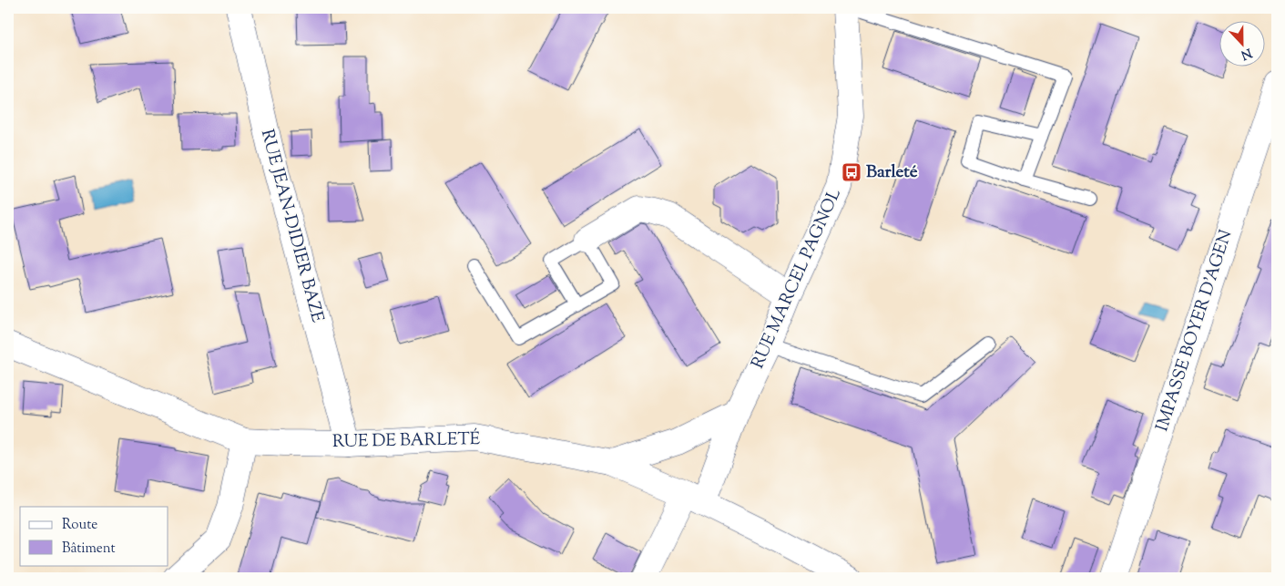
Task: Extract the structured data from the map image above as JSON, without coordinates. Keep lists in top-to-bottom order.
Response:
{
  "streets": {
    "street": [
      "RUE JEAN-DIDIER BAZE",
      "RUE MARCEL PAGNOL",
      "IMPASSE BOYER D'AGEN",
      "RUE DE BARLETÉ"
    ]
  },
  "crossings": [
    ["RUE JEAN-DIDIER BAZE", "RUE DE BARLETÉ"],
    ["RUE MARCEL PAGNOL", "RUE DE BARLETÉ"]
  ],
  "places": {
    "bus stop": ["Barleté"]
  },
  "legend": ["Route", "Bâtiment"],
  "north": "bottom"
}
